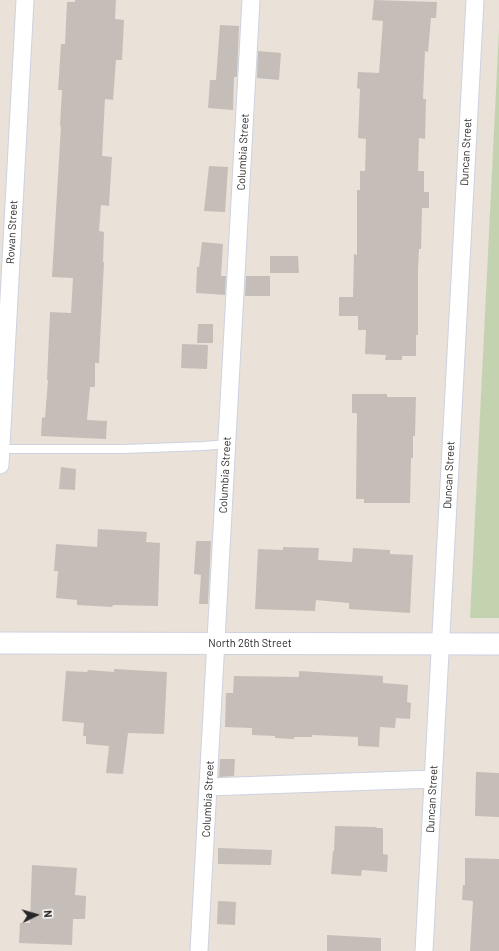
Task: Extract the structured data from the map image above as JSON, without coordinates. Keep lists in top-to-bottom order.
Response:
{
  "streets": {
    "street": [
      "Columbia Street",
      "Duncan Street",
      "Rowan Street",
      "North 26th Street"
    ]
  },
  "crossings": [
    ["Columbia Street", "North 26th Street"],
    ["Duncan Street", "North 26th Street"]
  ],
  "north": "right"
}
